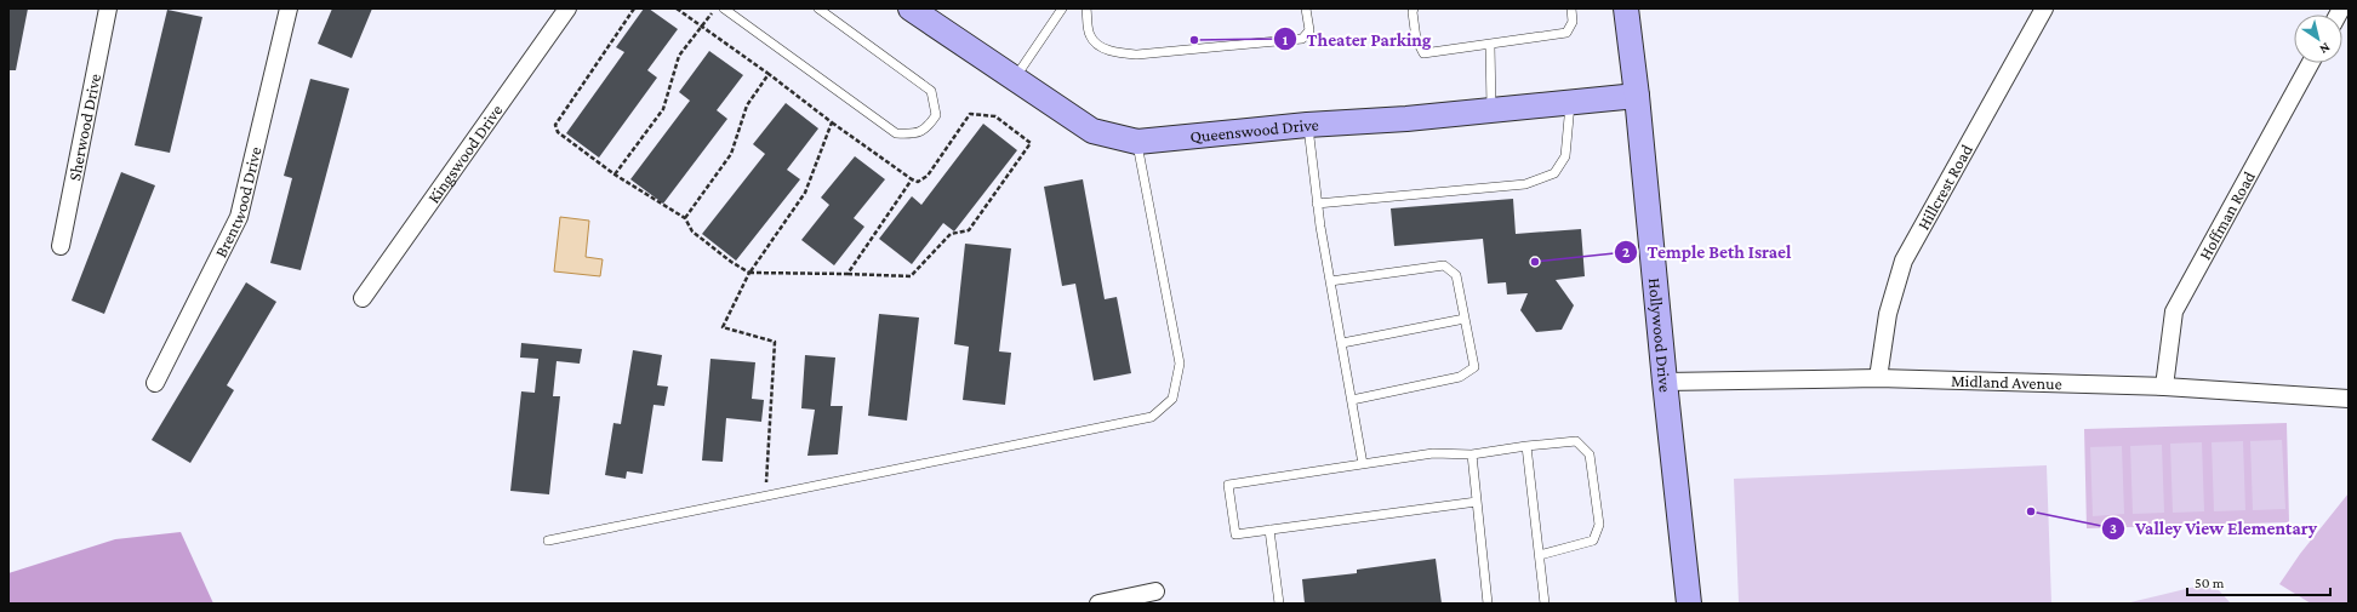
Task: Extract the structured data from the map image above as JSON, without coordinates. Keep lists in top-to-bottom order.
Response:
{
  "streets": {
    "street": [
      "Sherwood Drive",
      "Queenswood Drive",
      "Kingswood Drive",
      "Hillcrest Road",
      "Brentwood Drive",
      "Hoffman Road",
      "Hollywood Drive",
      "Midland Avenue"
    ]
  },
  "crossings": [
    ["Queenswood Drive", "Hollywood Drive"],
    ["Hillcrest Road", "Midland Avenue"],
    ["Hoffman Road", "Midland Avenue"],
    ["Hollywood Drive", "Midland Avenue"]
  ],
  "places": ["Theater Parking", "Temple Beth Israel", "Valley View Elementary"],
  "scale_bar": "50 m",
  "north": "bottom right"
}
